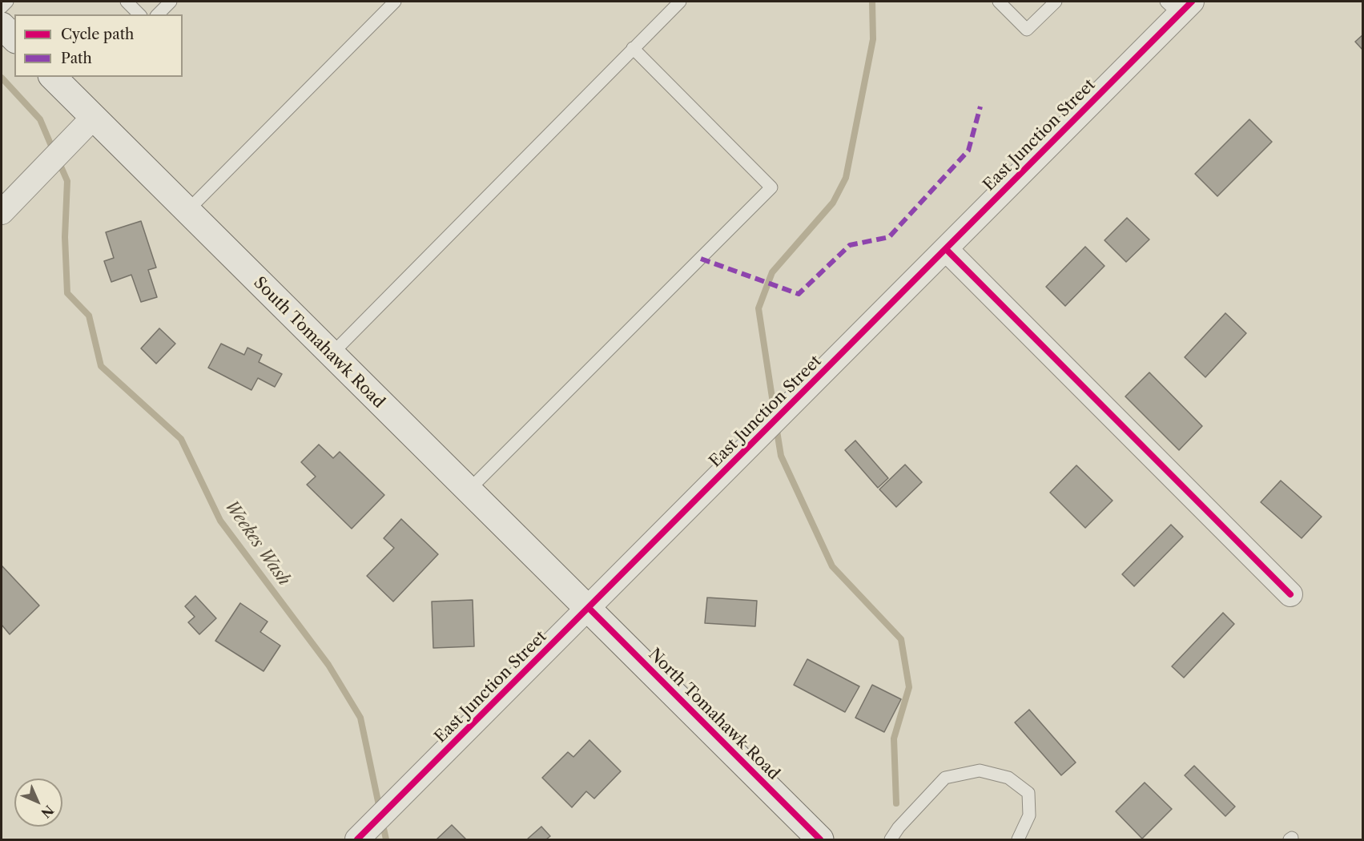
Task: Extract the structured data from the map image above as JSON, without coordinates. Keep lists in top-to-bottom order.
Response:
{
  "streets": {
    "main road": ["South Tomahawk Road", "North Tomahawk Road"],
    "street": ["East Junction Street"]
  },
  "crossings": [
    ["East Junction Street", "South Tomahawk Road"],
    ["East Junction Street", "North Tomahawk Road"],
    ["South Tomahawk Road", "North Tomahawk Road"]
  ],
  "water": ["Weekes Wash"],
  "legend": ["Cycle path", "Path"],
  "north": "bottom right"
}
